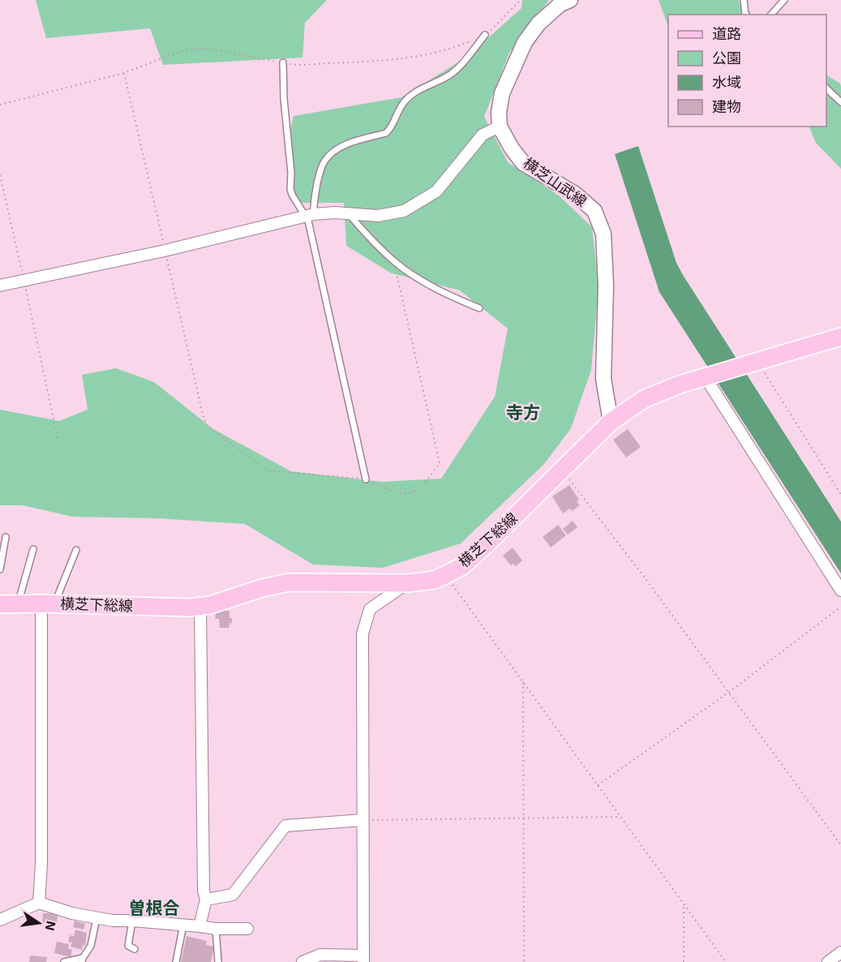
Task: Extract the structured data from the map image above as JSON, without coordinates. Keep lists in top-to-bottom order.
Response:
{
  "streets": {
    "main road": ["横芝山武線", "横芝下総線"]
  },
  "crossings": [
    ["横芝山武線", "横芝下総線"]
  ],
  "districts": ["寺方", "曽根合"],
  "legend": [
    "道路",
    "公園",
    "水域",
    "建物"
  ],
  "north": "right"
}
